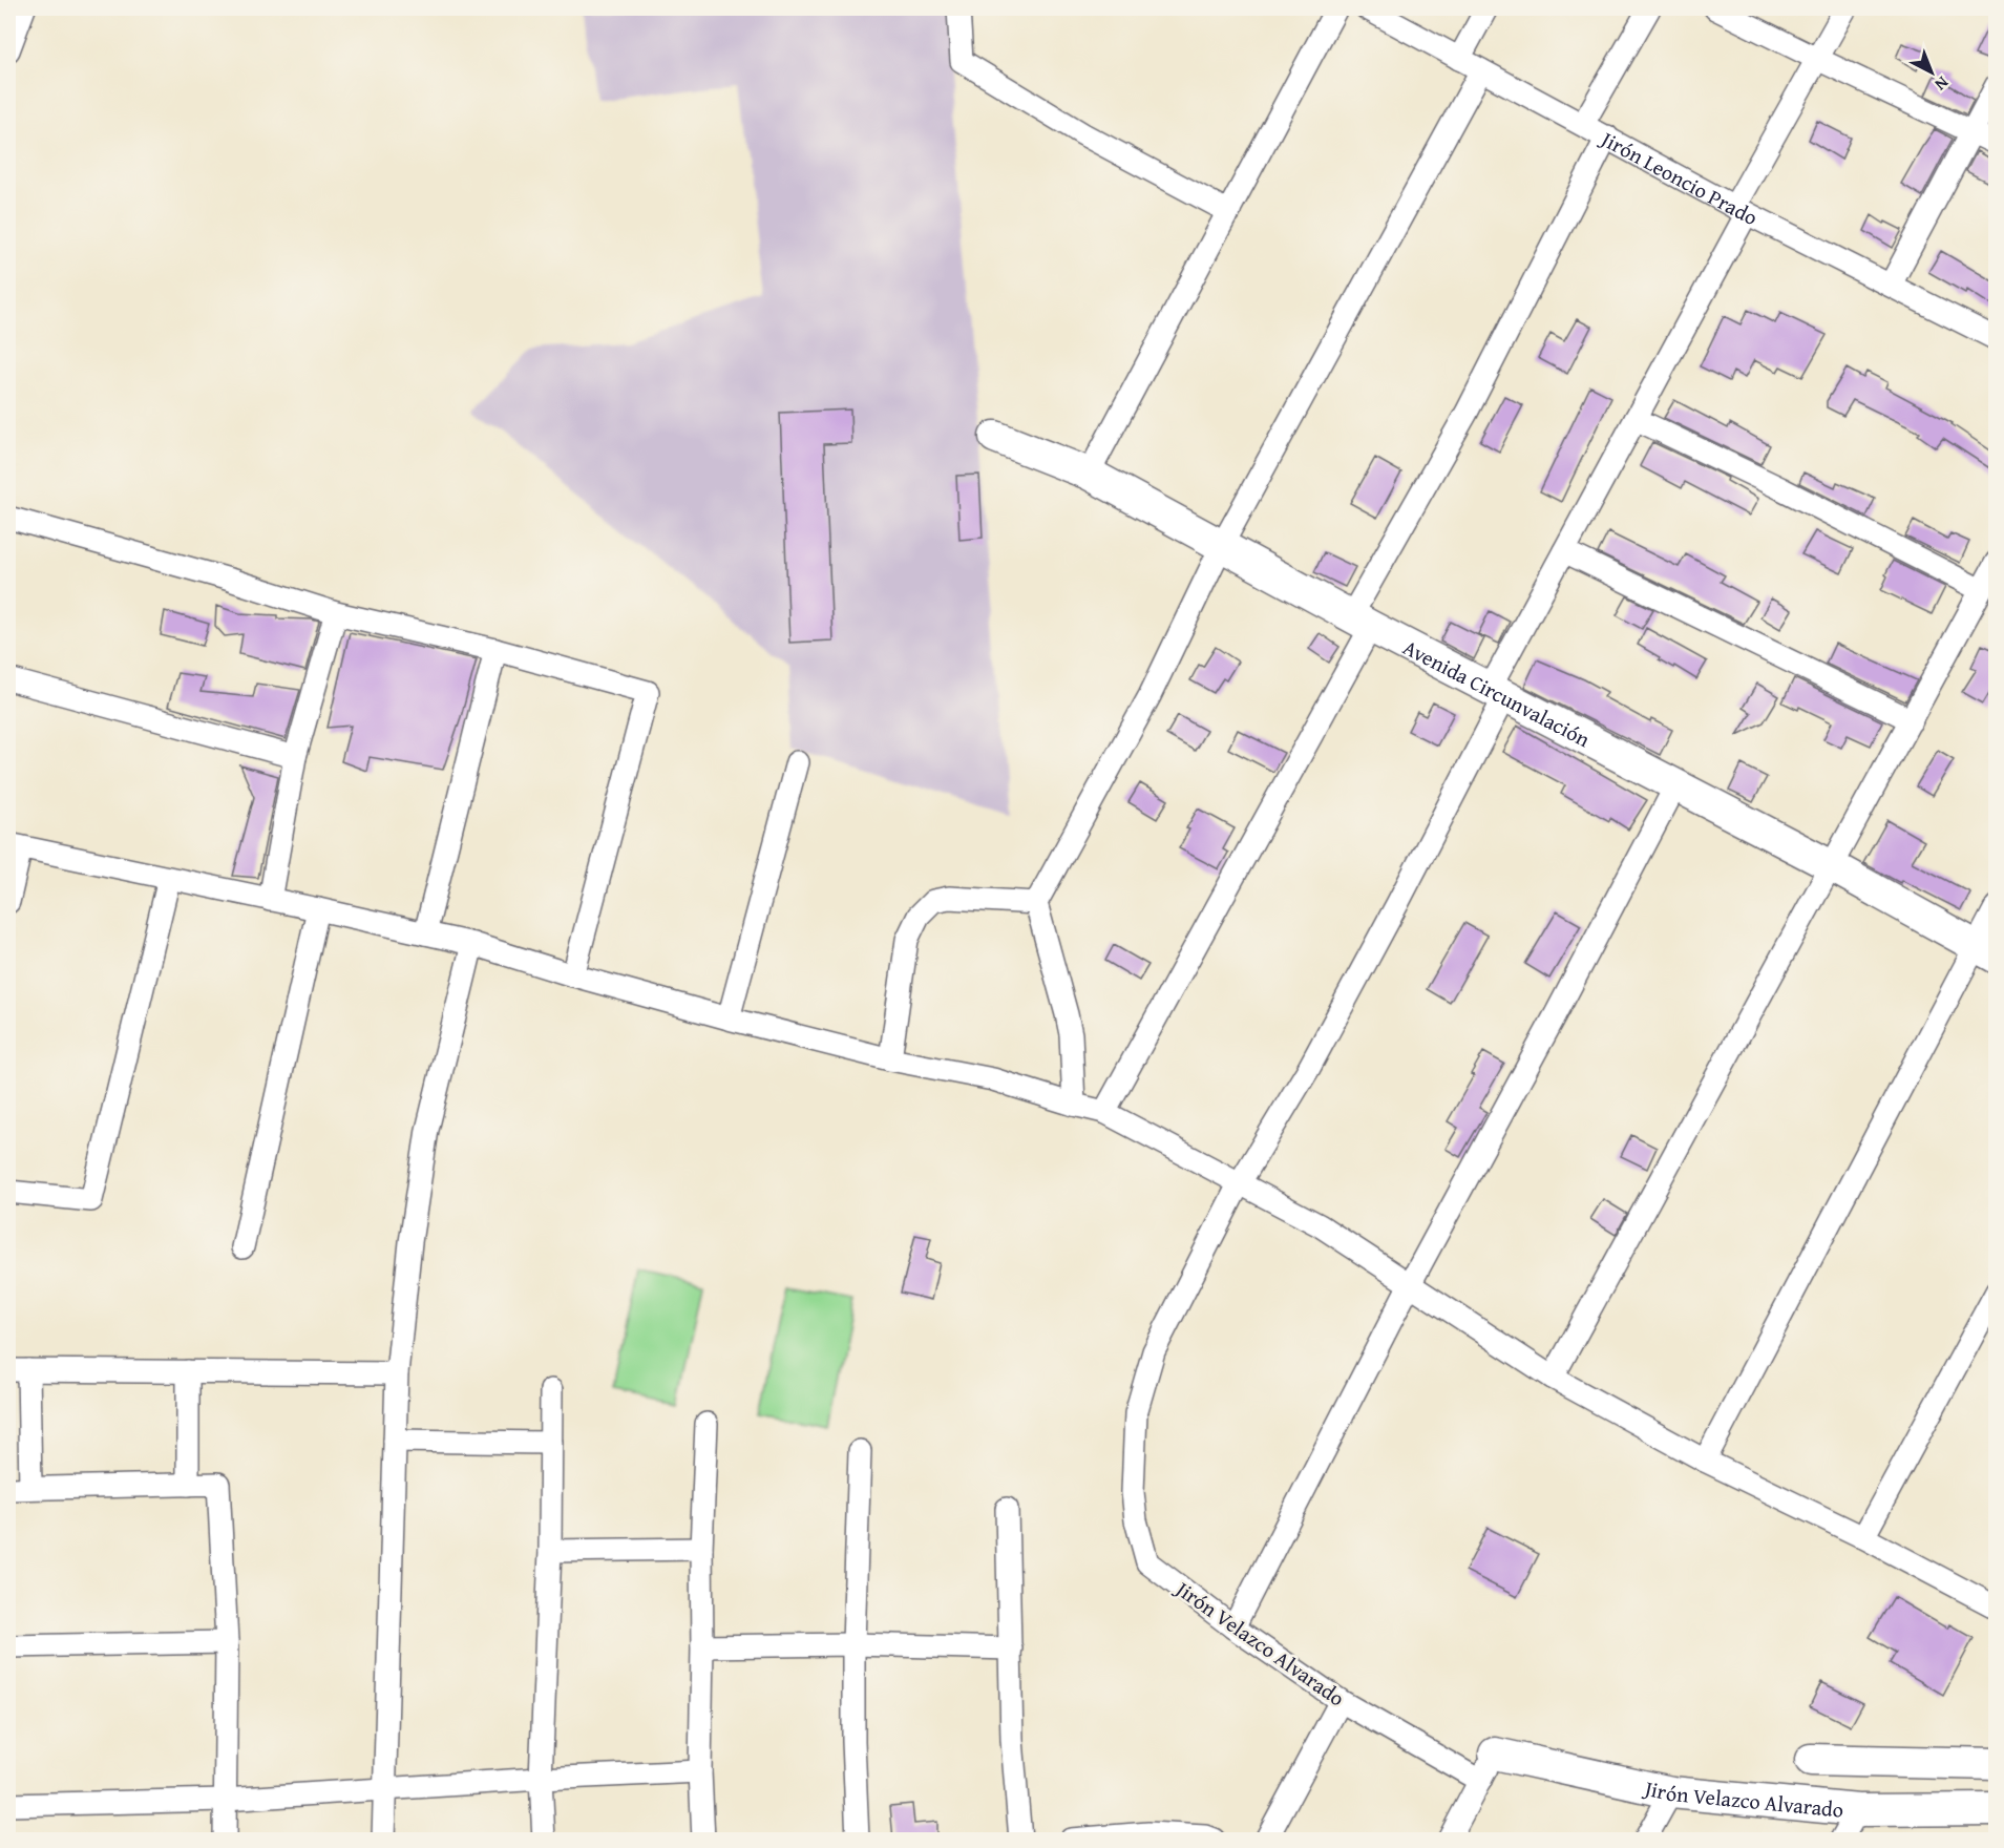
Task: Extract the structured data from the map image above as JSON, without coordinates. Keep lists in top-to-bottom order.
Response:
{
  "streets": {
    "street": ["Jirón Leoncio Prado", "Avenida Circunvalación", "Jirón Velazco Alvarado"]
  },
  "crossings": [
    ["Jirón Leoncio Prado", "Jirón Velazco Alvarado"],
    ["Avenida Circunvalación", "Jirón Velazco Alvarado"]
  ],
  "north": "bottom right"
}
